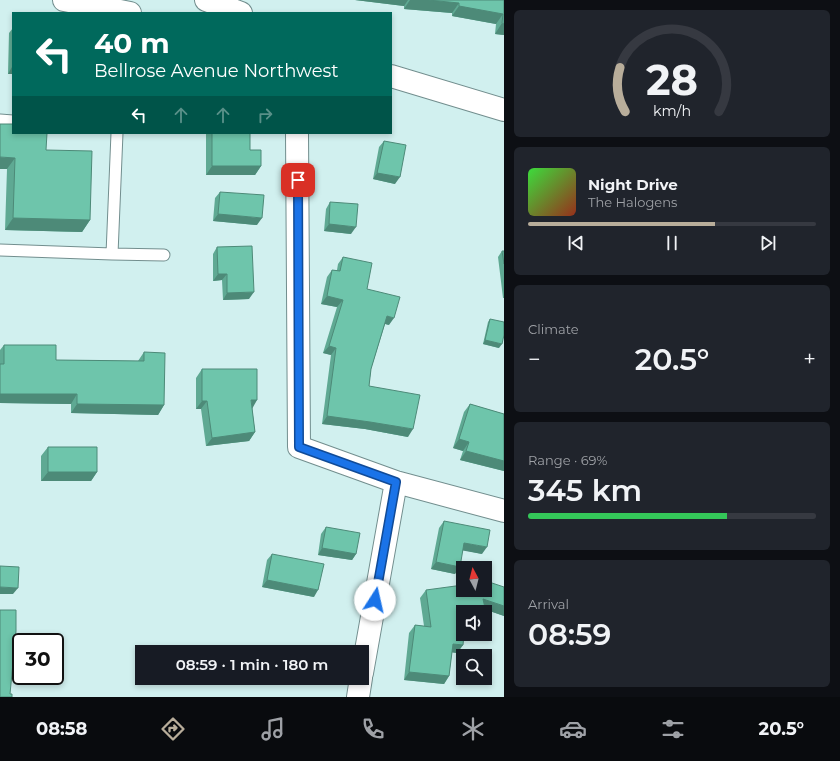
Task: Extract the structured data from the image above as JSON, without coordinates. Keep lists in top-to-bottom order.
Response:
{
  "north": "top",
  "page": {
    "turn": ["40 m", "Bellrose Avenue Northwest"],
    "song": ["Night Drive", "The Halogens"],
    "tile": [
      "Climate",
      ["Range · 69%", "345 km"],
      ["Arrival", "08:59"]
    ],
    "heat": ["−", "20.5°", "+"],
    "limit": "30",
    "trip": "08:59 · 1 min · 180 m",
    "tabs": ["08:58", "20.5°"],
    "gauge": ["28", "km/h"]
  }
}
